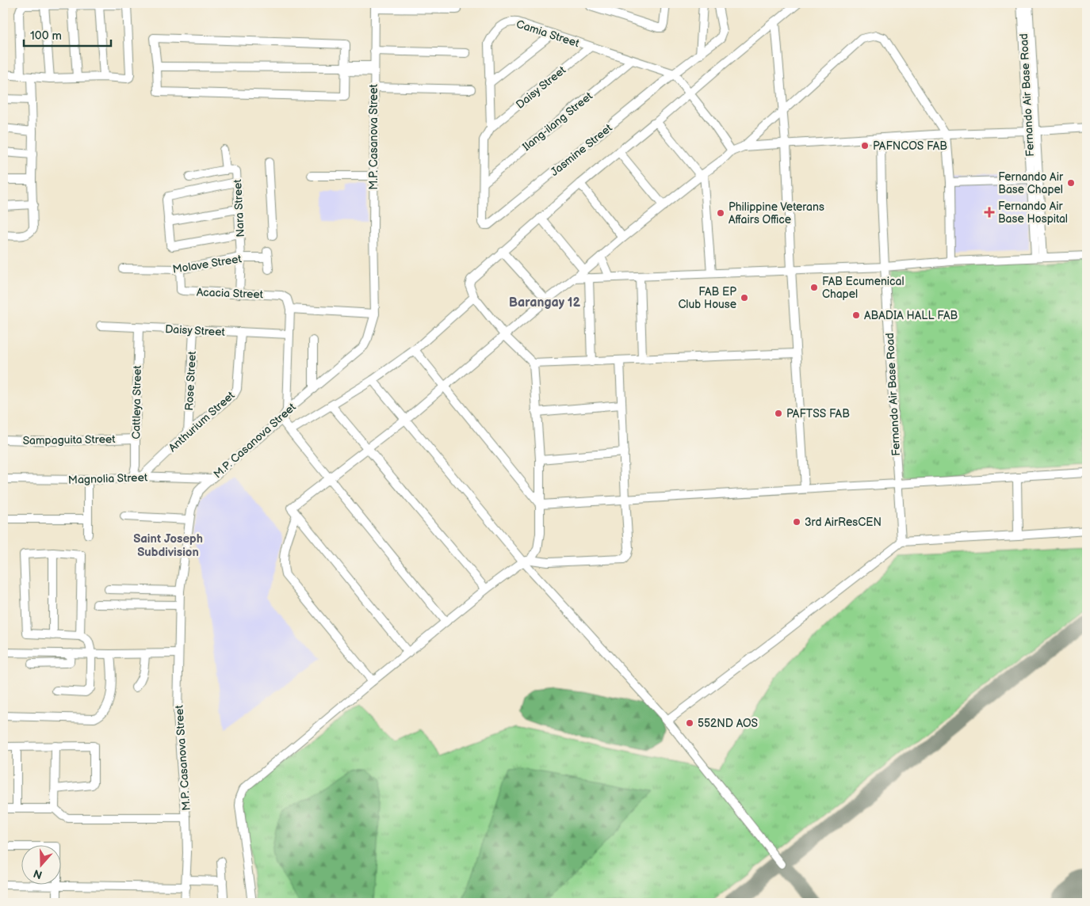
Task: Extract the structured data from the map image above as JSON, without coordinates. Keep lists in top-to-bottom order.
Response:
{
  "streets": {
    "street": [
      "Camia Street",
      "Daisy Street",
      "Fernando Air Base Road",
      "Ilang-ilang Street",
      "M.P. Casanova Street",
      "Jasmine Street",
      "Nara Street",
      "Molave Street",
      "Acacia Street",
      "Rose Street",
      "Cattleya Street",
      "Anthurium Street",
      "Sampaguita Street",
      "Magnolia Street"
    ]
  },
  "crossings": [
    ["Camia Street", "Daisy Street"],
    ["Camia Street", "Ilang-ilang Street"],
    ["Camia Street", "Jasmine Street"],
    ["Daisy Street", "Rose Street"],
    ["Daisy Street", "Cattleya Street"],
    ["Daisy Street", "Anthurium Street"],
    ["Ilang-ilang Street", "Jasmine Street"],
    ["M.P. Casanova Street", "Magnolia Street"],
    ["Nara Street", "Molave Street"],
    ["Nara Street", "Acacia Street"],
    ["Molave Street", "Acacia Street"],
    ["Rose Street", "Anthurium Street"],
    ["Cattleya Street", "Anthurium Street"],
    ["Cattleya Street", "Sampaguita Street"],
    ["Cattleya Street", "Magnolia Street"],
    ["Anthurium Street", "Magnolia Street"]
  ],
  "districts": ["Barangay 12", "Saint Joseph Subdivision"],
  "places": {
    "other": [
      "PAFNCOS FAB",
      "Fernando Air Base Chapel",
      "Philippine Veterans Affairs Office",
      "FAB Ecumenical Chapel",
      "FAB EP Club House",
      "ABADIA HALL FAB",
      "PAFTSS FAB",
      "3rd AirResCEN",
      "552ND AOS"
    ],
    "health": ["Fernando Air Base Hospital"]
  },
  "scale_bar": "100 m",
  "north": "bottom"
}
